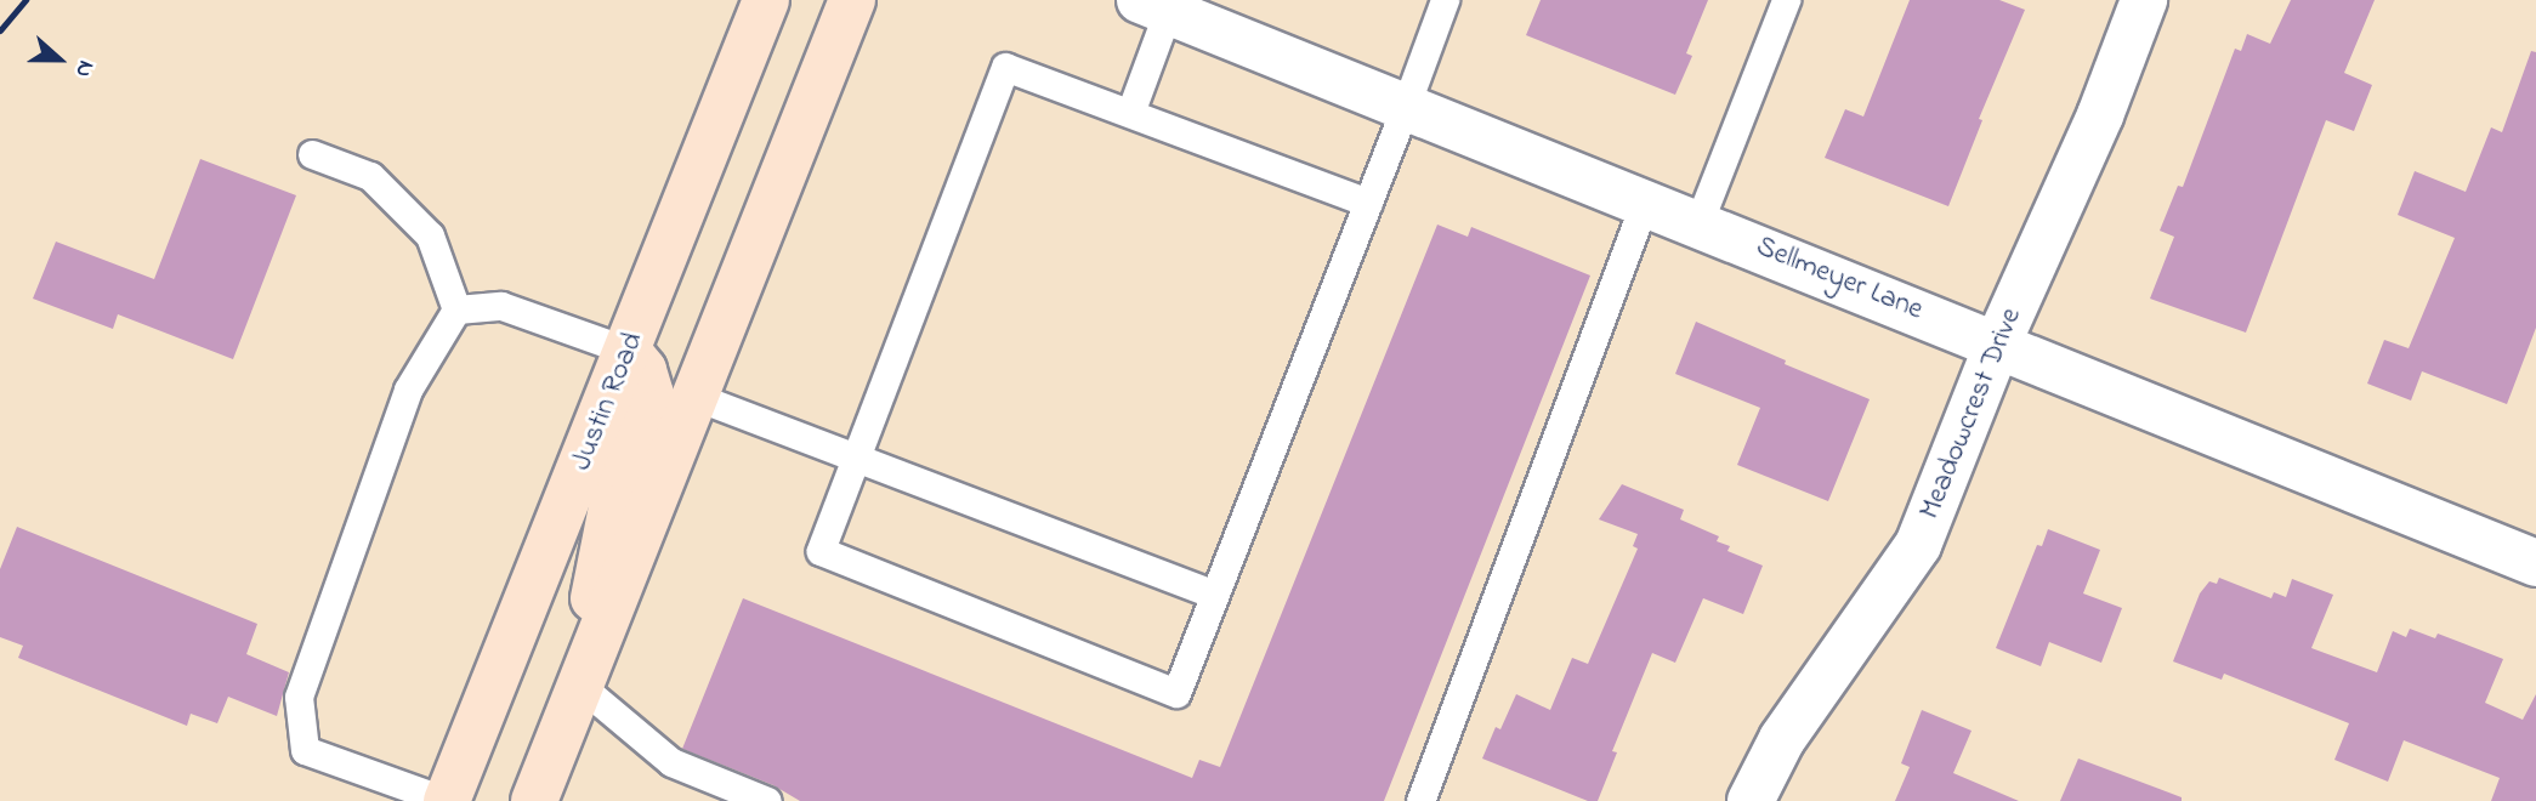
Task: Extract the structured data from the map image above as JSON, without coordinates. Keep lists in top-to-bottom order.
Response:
{
  "streets": {
    "main road": ["Justin Road"],
    "street": ["Sellmeyer Lane", "Meadowcrest Drive"]
  },
  "crossings": [
    ["Sellmeyer Lane", "Meadowcrest Drive"]
  ],
  "north": "right"
}
